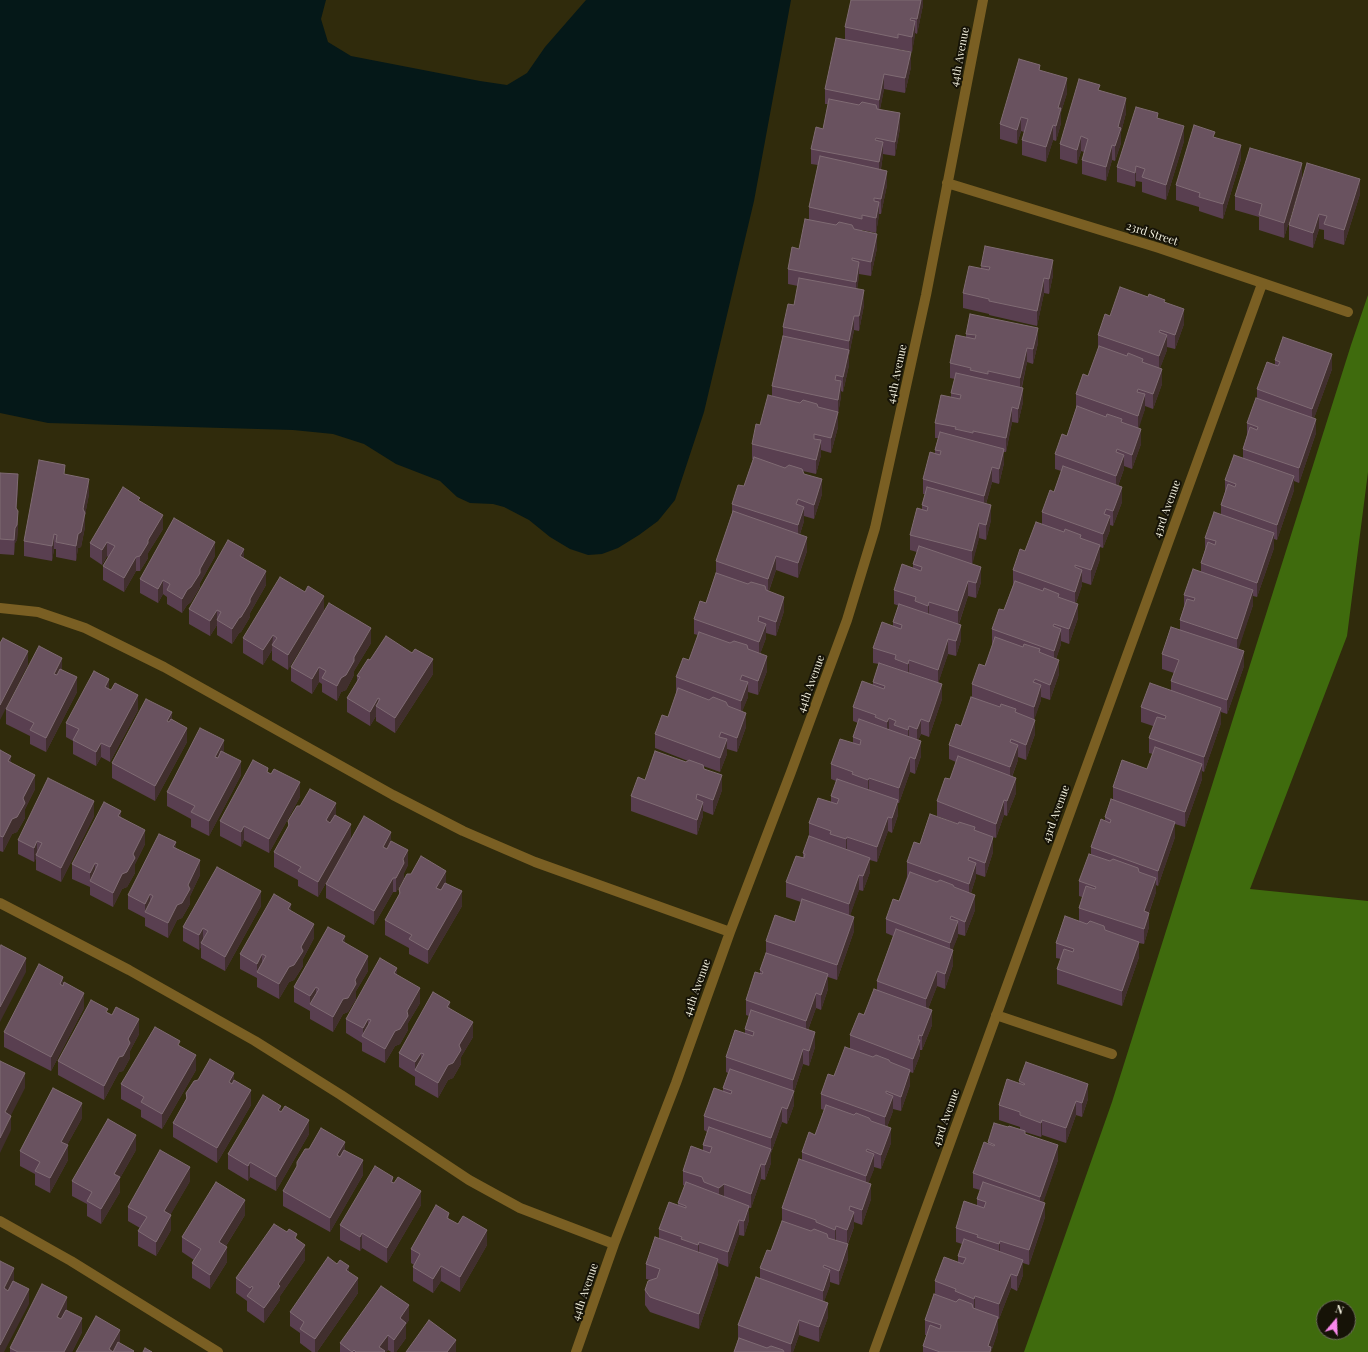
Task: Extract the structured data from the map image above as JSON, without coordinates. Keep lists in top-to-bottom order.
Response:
{
  "streets": {
    "street": ["44th Avenue", "23rd Street", "43rd Avenue"]
  },
  "crossings": [
    ["44th Avenue", "23rd Street"],
    ["23rd Street", "43rd Avenue"]
  ],
  "north": "top"
}
